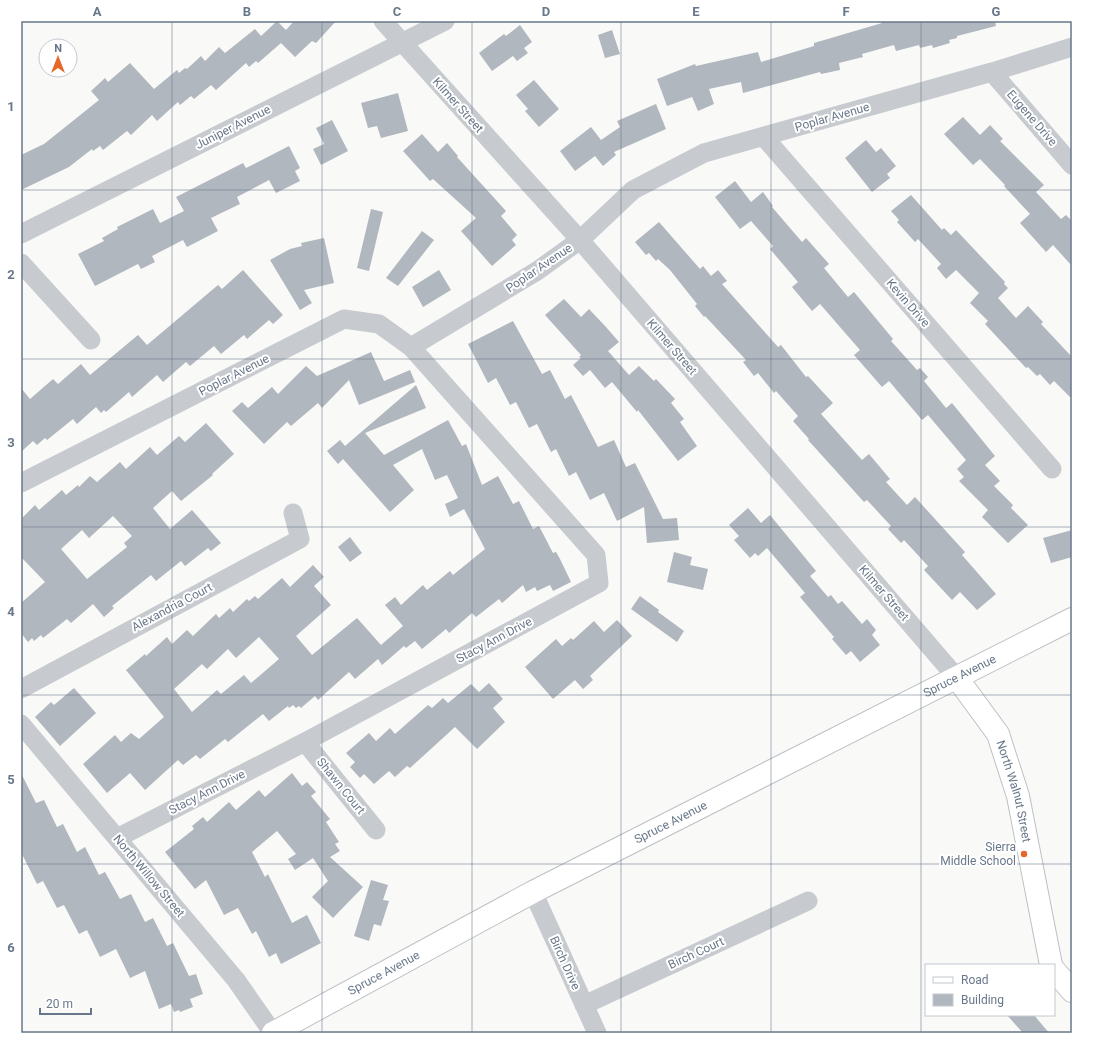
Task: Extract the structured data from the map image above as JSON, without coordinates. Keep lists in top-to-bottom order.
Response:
{
  "streets": {
    "main road": ["Spruce Avenue", "North Walnut Street"],
    "street": [
      "Kilmer Street",
      "Poplar Avenue",
      "Eugene Drive",
      "Juniper Avenue",
      "Kevin Drive",
      "Alexandria Court",
      "Stacy Ann Drive",
      "Shawn Court",
      "North Willow Street",
      "Birch Court",
      "Birch Drive"
    ]
  },
  "crossings": [
    ["Kilmer Street", "Poplar Avenue"],
    ["Kilmer Street", "Juniper Avenue"],
    ["Kilmer Street", "Spruce Avenue"],
    ["Kilmer Street", "North Walnut Street"],
    ["Poplar Avenue", "Eugene Drive"],
    ["Poplar Avenue", "Kevin Drive"],
    ["Poplar Avenue", "Stacy Ann Drive"],
    ["Stacy Ann Drive", "Shawn Court"],
    ["Stacy Ann Drive", "North Willow Street"],
    ["Spruce Avenue", "North Walnut Street"],
    ["Spruce Avenue", "North Willow Street"],
    ["Spruce Avenue", "Birch Drive"],
    ["Birch Court", "Birch Drive"]
  ],
  "places": ["Sierra Middle School"],
  "legend": ["Road", "Building"],
  "scale_bar": "20 m",
  "north": "top",
  "grid": {
    "columns": [
      "A",
      "B",
      "C",
      "D",
      "E",
      "F",
      "G"
    ],
    "rows": [
      "1",
      "2",
      "3",
      "4",
      "5",
      "6"
    ]
  }
}
